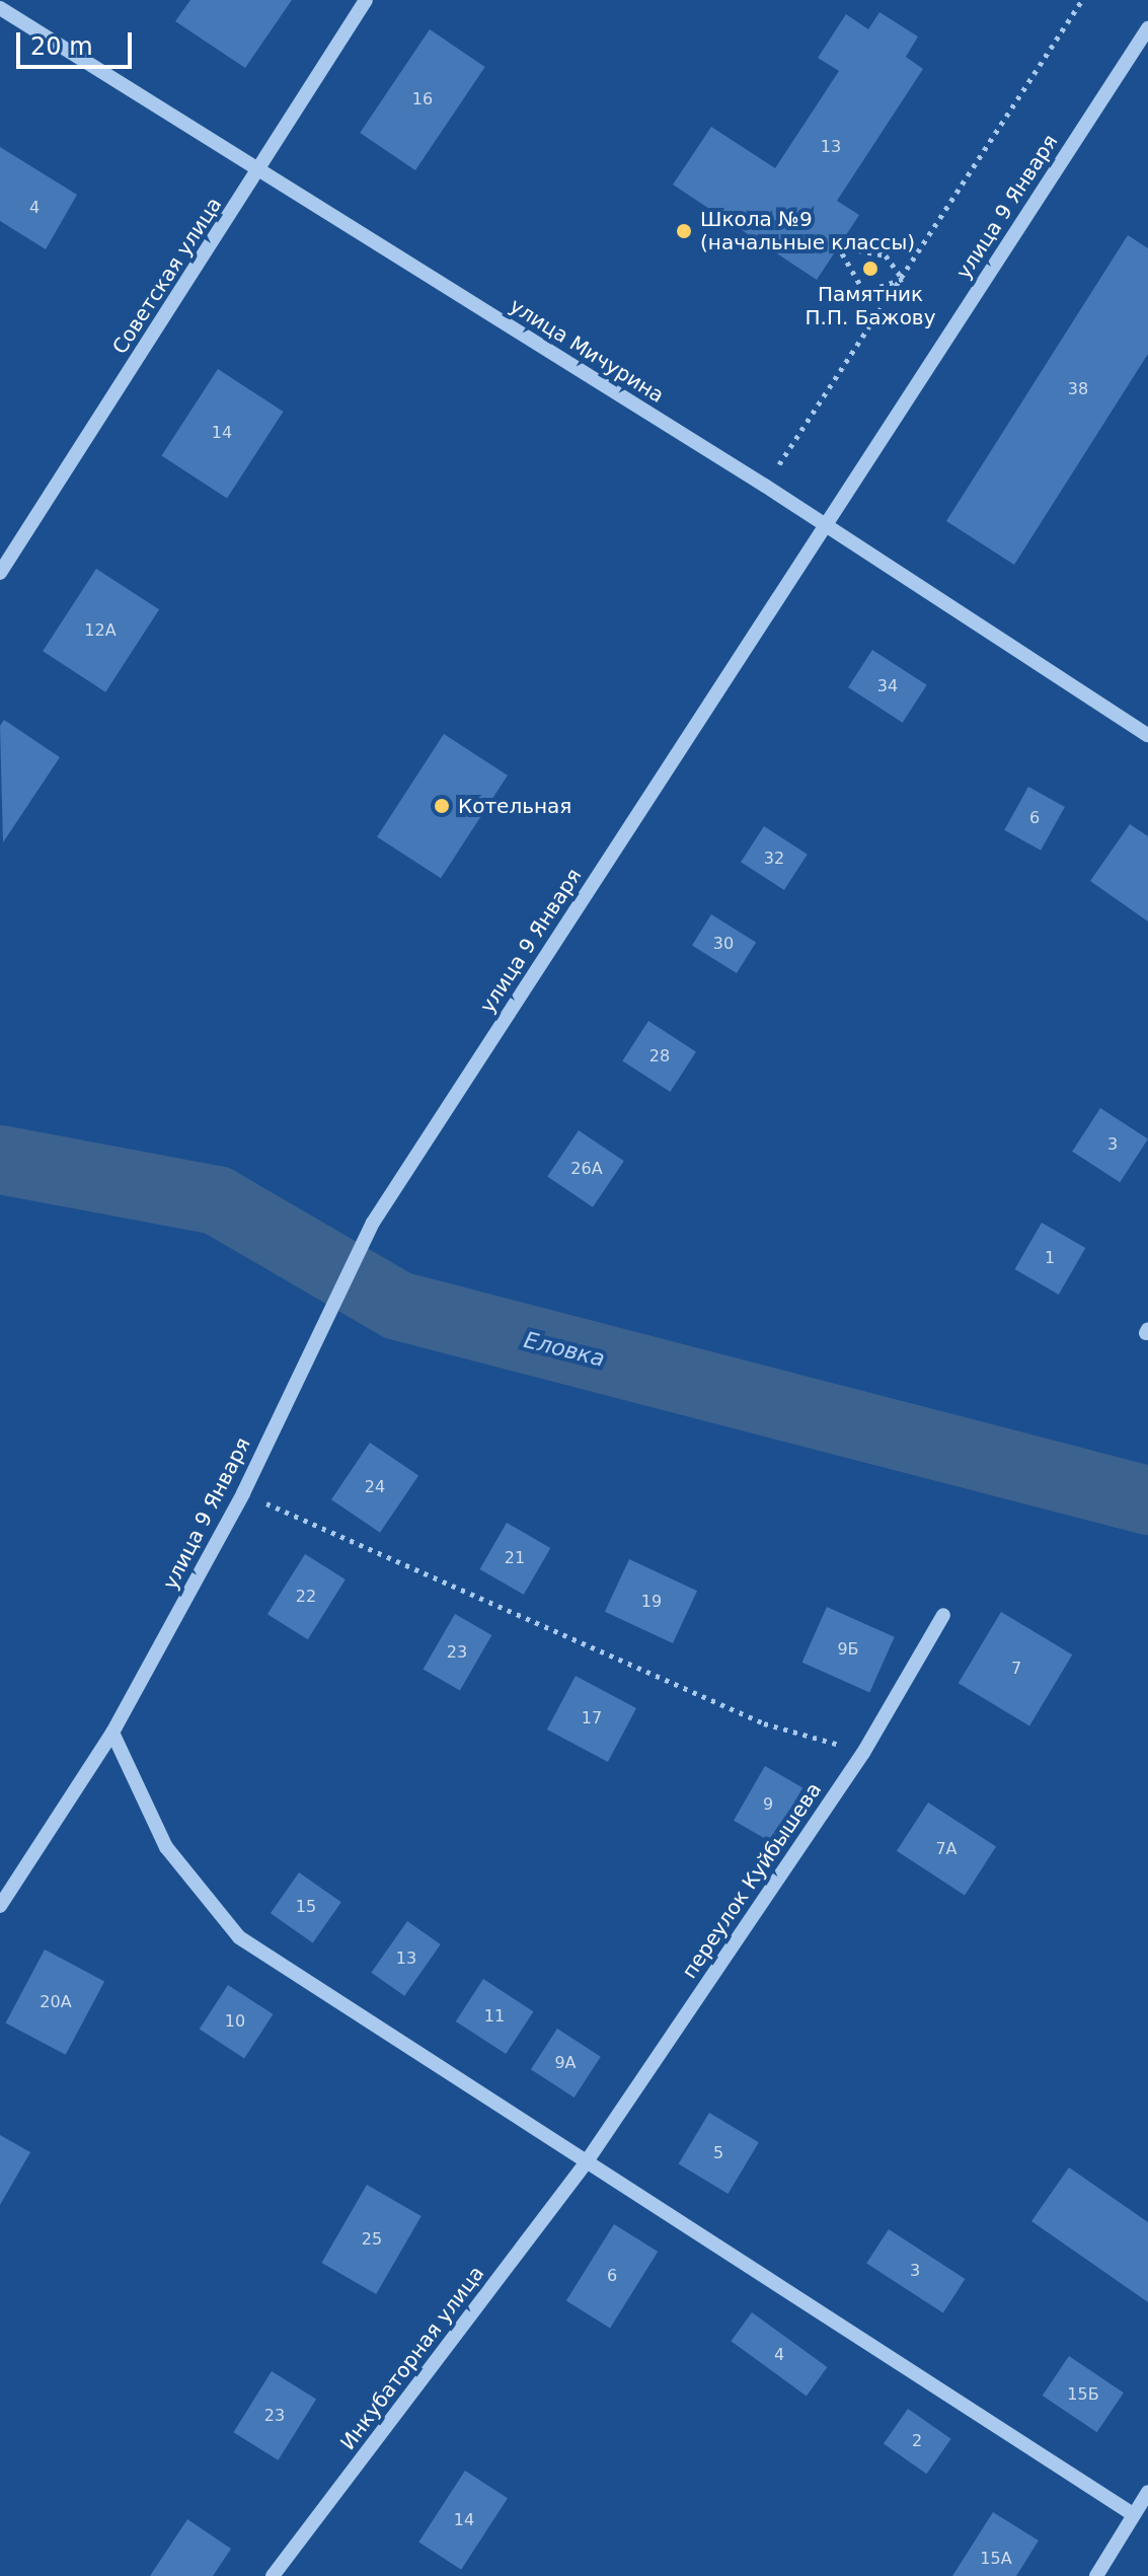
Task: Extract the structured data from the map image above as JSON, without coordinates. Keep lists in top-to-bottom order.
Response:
{
  "streets": {
    "street": [
      "улица 9 Января",
      "Советская улица",
      "улица Мичурина",
      "переулок Куйбышева",
      "Инкубаторная улица"
    ]
  },
  "crossings": [
    ["улица 9 Января", "улица Мичурина"],
    ["Советская улица", "улица Мичурина"],
    ["переулок Куйбышева", "Инкубаторная улица"]
  ],
  "water": ["Еловка"],
  "places": ["Школа №9 (начальные классы)", "Памятник П.П. Бажову", "Котельная"],
  "house_numbers": [
    "16",
    "13",
    "4",
    "38",
    "14",
    "12А",
    "34",
    "6",
    "32",
    "30",
    "28",
    "3",
    "26А",
    "1",
    "24",
    "21",
    "22",
    "19",
    "9Б",
    "23",
    "7",
    "17",
    "9",
    "7А",
    "15",
    "13",
    "20А",
    "11",
    "10",
    "9А",
    "5",
    "25",
    "3",
    "6",
    "4",
    "15Б",
    "23",
    "2",
    "14",
    "15А"
  ],
  "scale_bar": "20 m"
}
